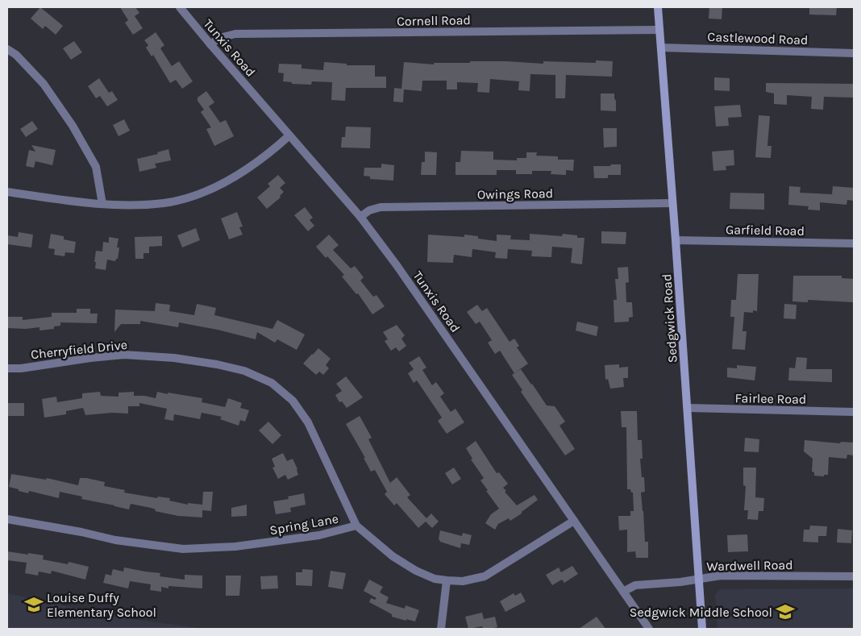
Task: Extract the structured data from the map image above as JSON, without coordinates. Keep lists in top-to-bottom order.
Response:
{
  "streets": {
    "main road": ["Sedgwick Road"],
    "street": [
      "Cornell Road",
      "Castlewood Road",
      "Tunxis Road",
      "Owings Road",
      "Garfield Road",
      "Cherryfield Drive",
      "Fairlee Road",
      "Spring Lane",
      "Wardwell Road"
    ]
  },
  "crossings": [
    ["Cornell Road", "Tunxis Road"],
    ["Cornell Road", "Sedgwick Road"],
    ["Castlewood Road", "Sedgwick Road"],
    ["Tunxis Road", "Owings Road"],
    ["Tunxis Road", "Spring Lane"],
    ["Tunxis Road", "Wardwell Road"],
    ["Owings Road", "Sedgwick Road"],
    ["Garfield Road", "Sedgwick Road"],
    ["Sedgwick Road", "Fairlee Road"],
    ["Sedgwick Road", "Wardwell Road"],
    ["Cherryfield Drive", "Spring Lane"]
  ],
  "places": {
    "school or university": ["Louise Duffy Elementary School", "Sedgwick Middle School"]
  }
}
